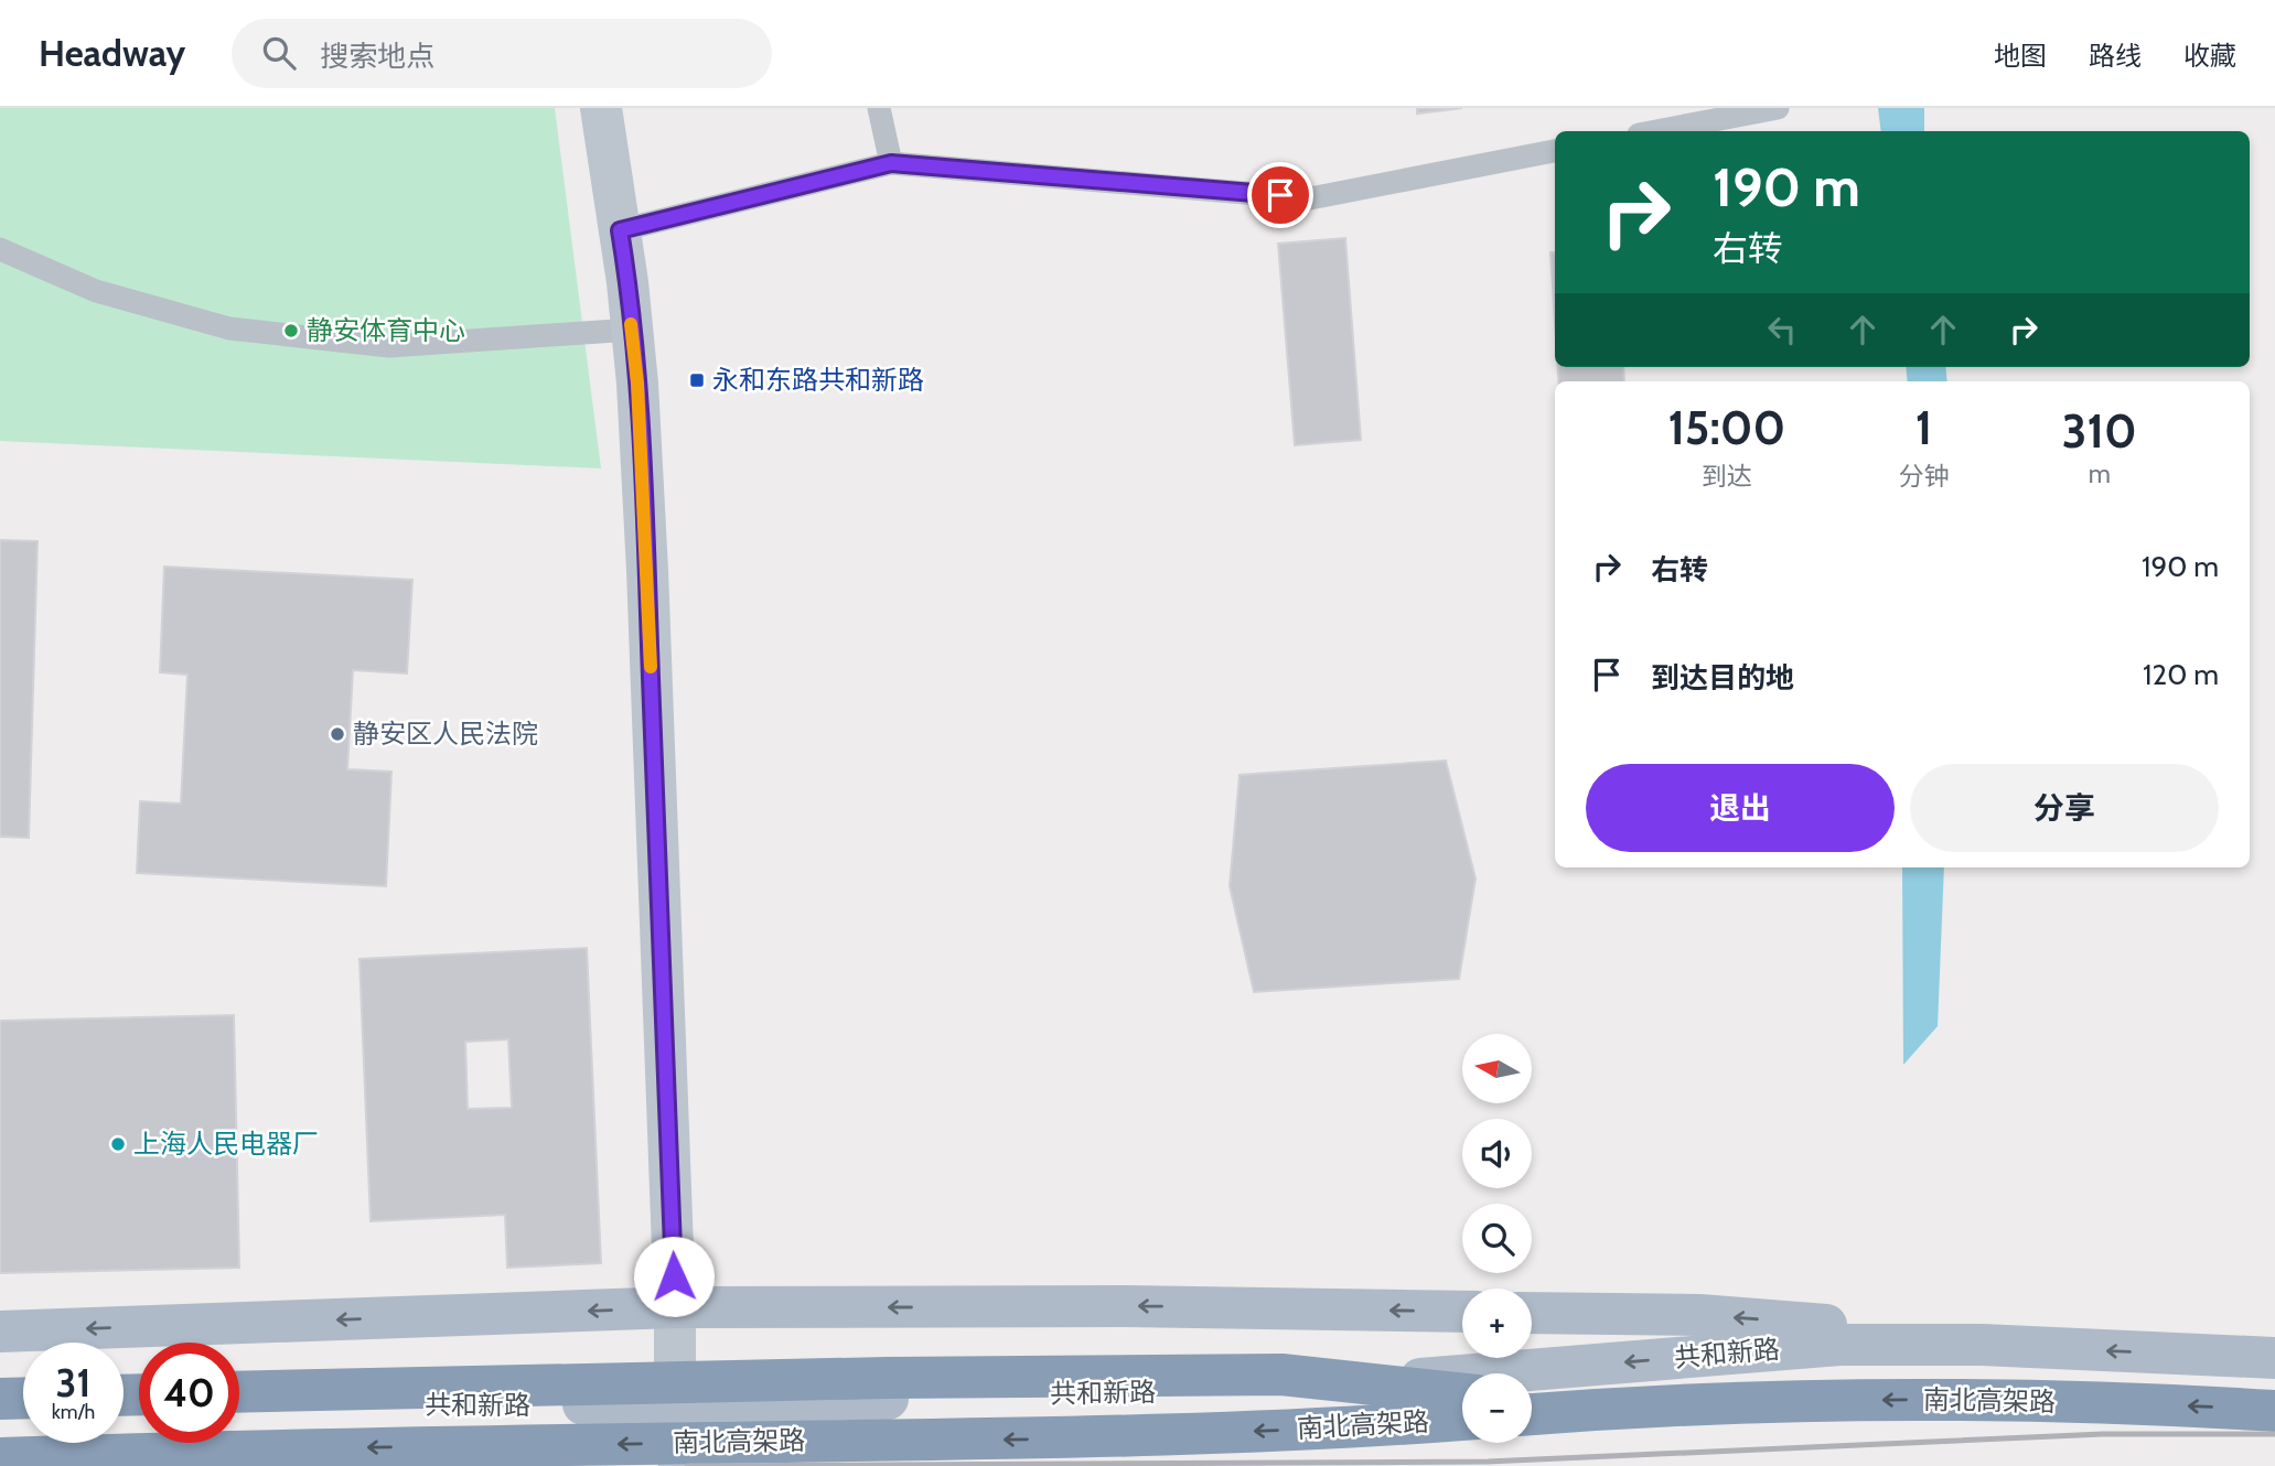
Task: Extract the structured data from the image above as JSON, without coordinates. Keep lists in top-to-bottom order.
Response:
{
  "streets": {
    "highway": ["南北高架路"],
    "main road": ["共和新路"]
  },
  "places": {
    "other": ["静安体育中心", "静安区人民法院", "上海人民电器厂"],
    "transit": ["永和东路共和新路"]
  },
  "north": "left",
  "page": {
    "header": "Headway",
    "search": "搜索地点",
    "nav": ["地图", "路线", "收藏"],
    "turn": ["190 m", "右转"],
    "eta": [
      "15:00",
      "到达",
      "1",
      "分钟",
      "310",
      "m"
    ],
    "list": [
      {
        "name": "右转",
        "value": "190 m"
      },
      {
        "name": "到达目的地",
        "value": "120 m"
      }
    ],
    "buttons": ["退出", "分享"],
    "map_buttons": ["+", "−"],
    "speed": "31 km/h",
    "limit": "40"
  }
}
